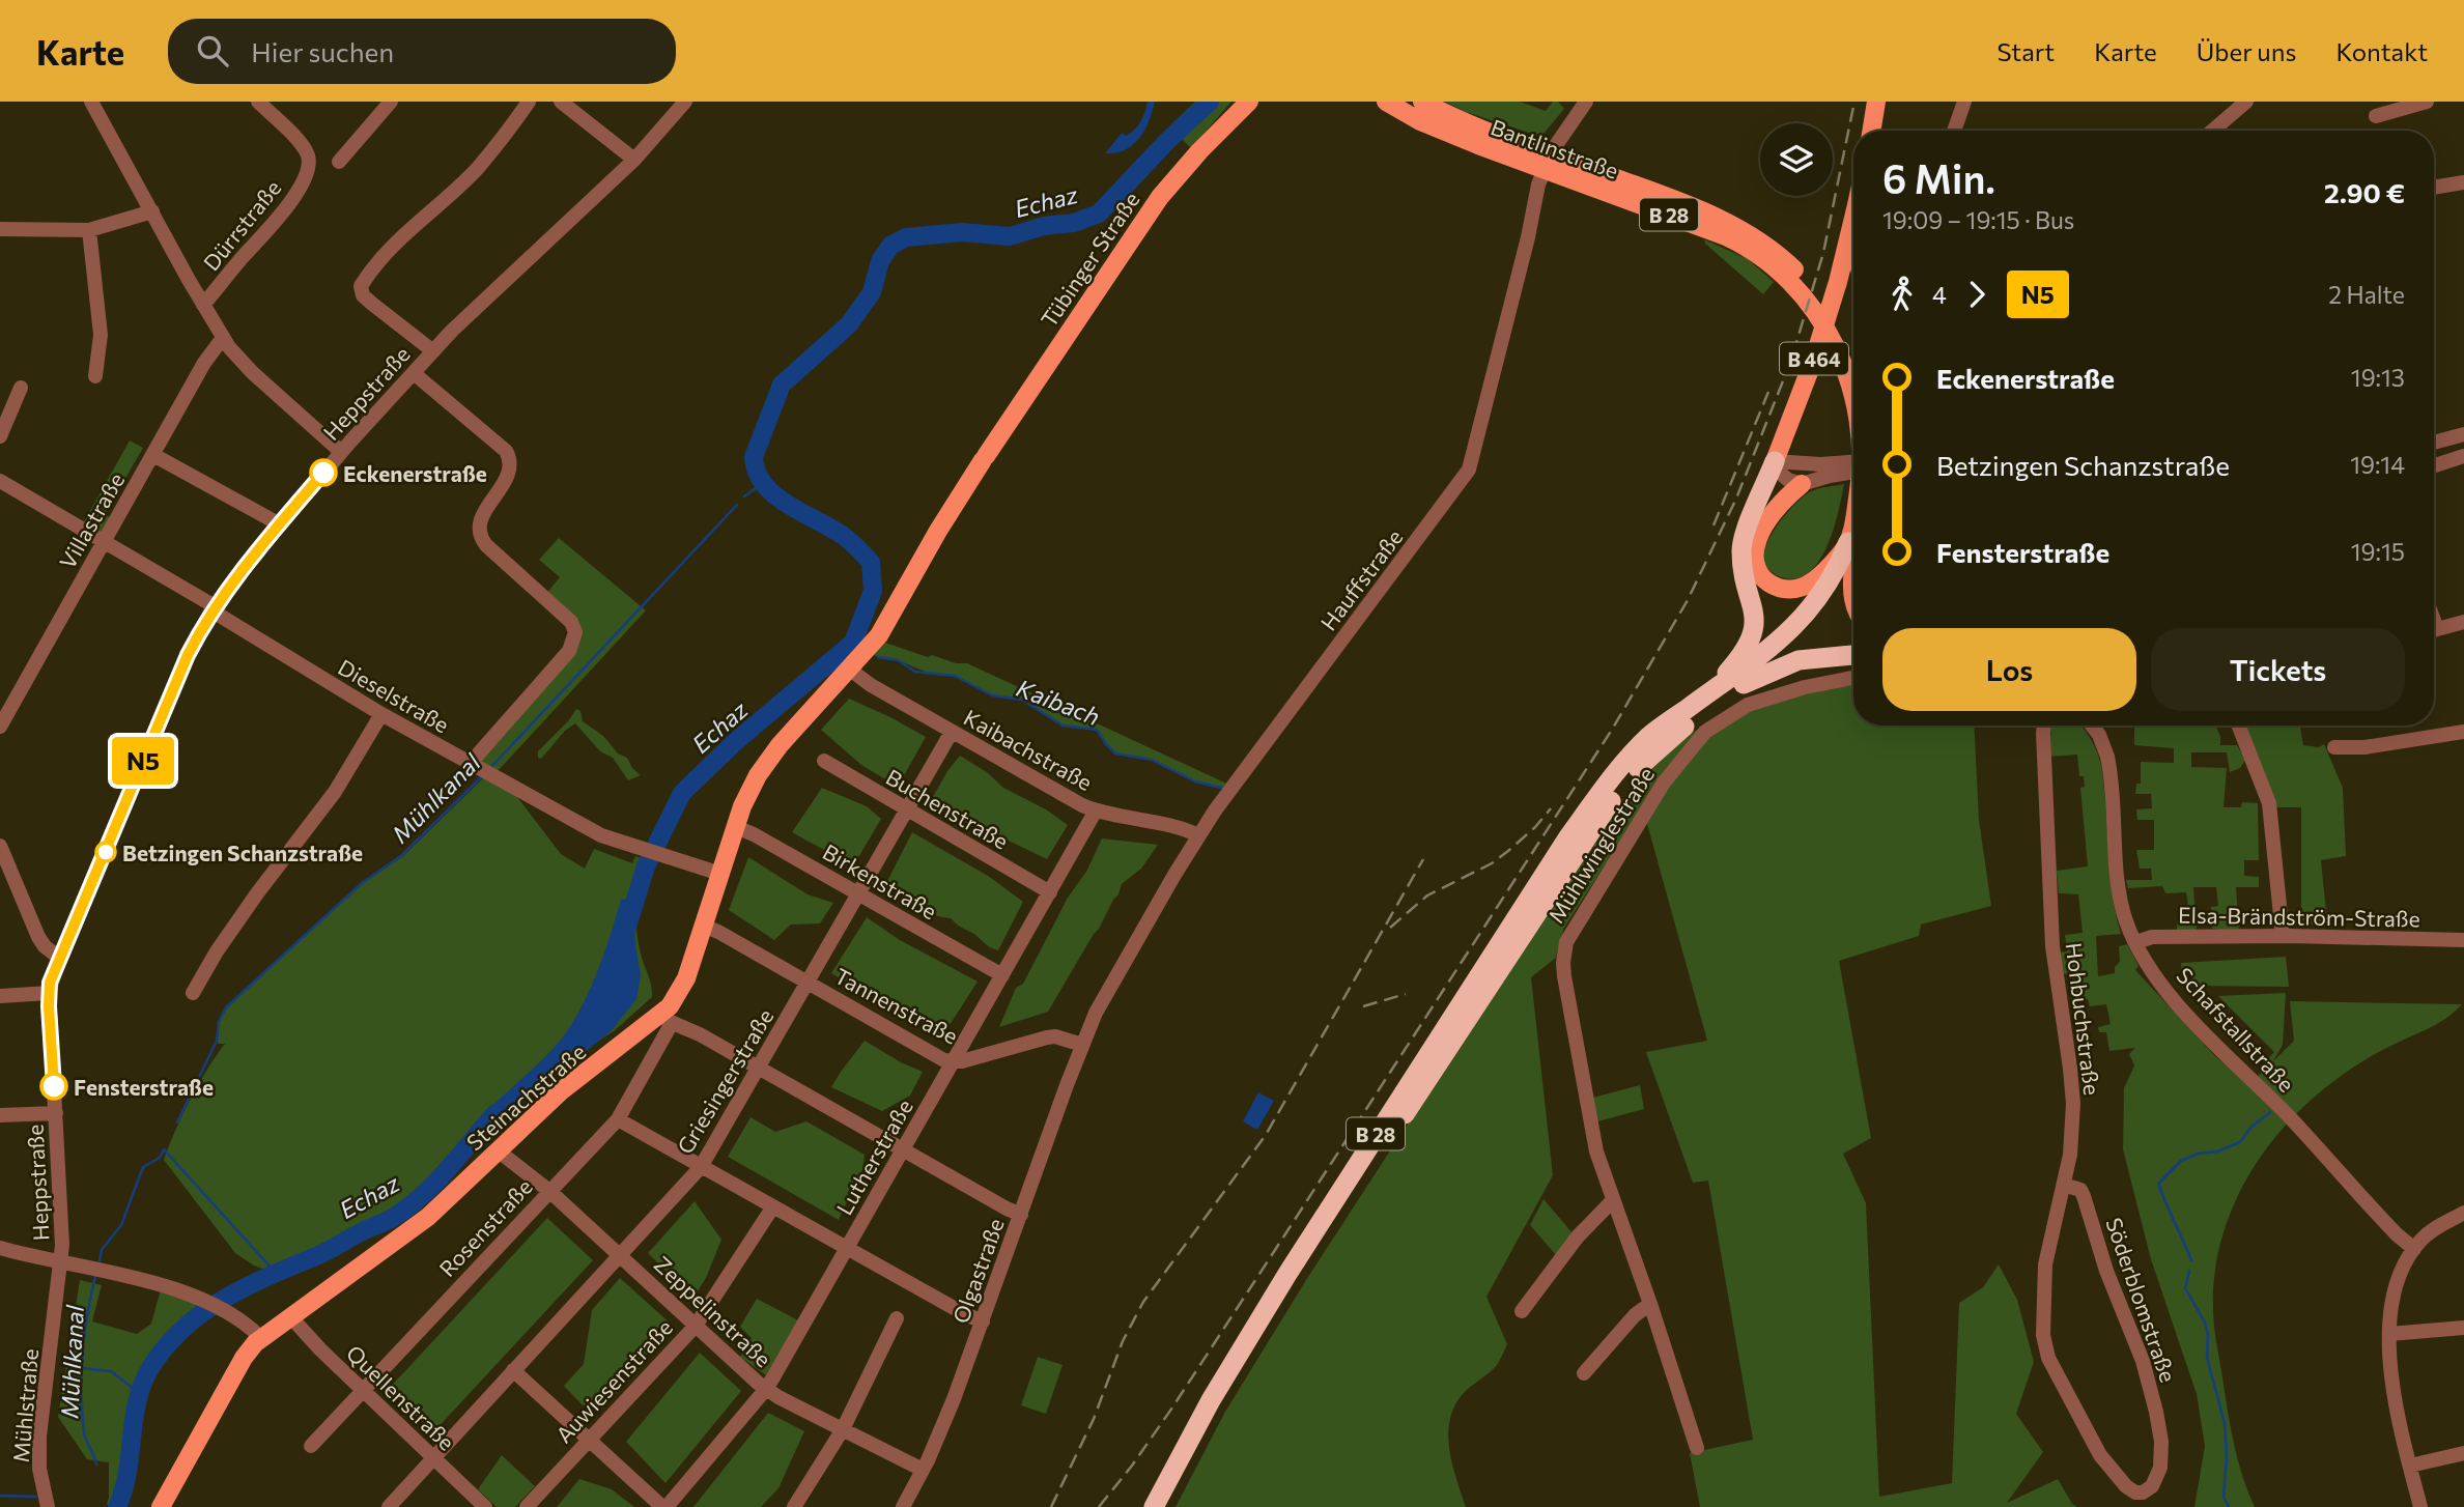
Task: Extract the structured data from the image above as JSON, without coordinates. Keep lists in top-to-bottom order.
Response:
{
  "streets": {
    "highway": ["B 28", "B 464"],
    "main road": ["Bantlinstraße", "Tübinger Straße", "Steinachstraße"],
    "street": [
      "Dürrstraße",
      "Heppstraße",
      "Villastraße",
      "Hauffstraße",
      "Dieselstraße",
      "Kaibachstraße",
      "Buchenstraße",
      "Mühlwinglestraße",
      "Birkenstraße",
      "Elsa-Brändström-Straße",
      "Tannenstraße",
      "Hohbuchstraße",
      "Schafstallstraße",
      "Griesingerstraße",
      "Lutherstraße",
      "Rosenstraße",
      "Olgastraße",
      "Söderblomstraße",
      "Zeppelinstraße",
      "Auwiesenstraße",
      "Quellenstraße",
      "Mühlstraße"
    ]
  },
  "crossings": [
    ["Bantlinstraße", "B 28"],
    ["Bantlinstraße", "Hauffstraße"],
    ["B 28", "B 464"],
    ["Tübinger Straße", "Kaibachstraße"],
    ["Tübinger Straße", "Steinachstraße"],
    ["Heppstraße", "Dieselstraße"],
    ["Heppstraße", "Mühlstraße"],
    ["Villastraße", "Dieselstraße"],
    ["Hauffstraße", "Kaibachstraße"],
    ["Hauffstraße", "Tannenstraße"],
    ["Hauffstraße", "Olgastraße"],
    ["Dieselstraße", "Steinachstraße"],
    ["Kaibachstraße", "Griesingerstraße"],
    ["Kaibachstraße", "Steinachstraße"],
    ["Kaibachstraße", "Lutherstraße"],
    ["Buchenstraße", "Griesingerstraße"],
    ["Buchenstraße", "Lutherstraße"],
    ["Birkenstraße", "Griesingerstraße"],
    ["Birkenstraße", "Steinachstraße"],
    ["Birkenstraße", "Lutherstraße"],
    ["Elsa-Brändström-Straße", "Schafstallstraße"],
    ["Tannenstraße", "Griesingerstraße"],
    ["Tannenstraße", "Steinachstraße"],
    ["Tannenstraße", "Lutherstraße"],
    ["Tannenstraße", "Olgastraße"],
    ["Hohbuchstraße", "Söderblomstraße"],
    ["Griesingerstraße", "Zeppelinstraße"],
    ["Griesingerstraße", "Quellenstraße"],
    ["Steinachstraße", "Rosenstraße"],
    ["Steinachstraße", "Zeppelinstraße"],
    ["Steinachstraße", "Quellenstraße"],
    ["Lutherstraße", "Zeppelinstraße"],
    ["Rosenstraße", "Zeppelinstraße"],
    ["Rosenstraße", "Quellenstraße"],
    ["Olgastraße", "Zeppelinstraße"],
    ["Zeppelinstraße", "Auwiesenstraße"]
  ],
  "water": ["Echaz", "Kaibach", "Mühlkanal"],
  "places": ["Eckenerstraße", "Betzingen Schanzstraße", "Fensterstraße"],
  "lines": ["bus line N5"],
  "page": {
    "header": "Karte",
    "search": "Hier suchen",
    "nav": [
      "Start",
      "Karte",
      "Über uns",
      "Kontakt"
    ],
    "on_map": "N5",
    "heading": ["6 Min.", "19:09 – 19:15 · Bus", "2.90 €"],
    "legs": ["4", "N5", "2 Halte"],
    "list": [
      {
        "name": "Eckenerstraße",
        "value": "19:13"
      },
      {
        "name": "Betzingen Schanzstraße",
        "value": "19:14"
      },
      {
        "name": "Fensterstraße",
        "value": "19:15"
      }
    ],
    "buttons": ["Los", "Tickets"]
  }
}
